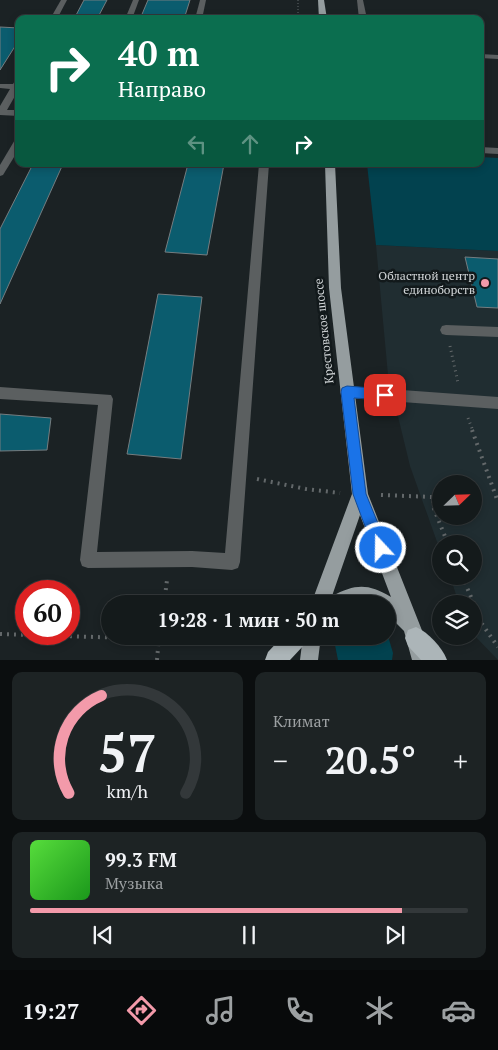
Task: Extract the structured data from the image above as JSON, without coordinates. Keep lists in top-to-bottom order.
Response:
{
  "streets": {
    "main road": ["Крестовское шоссе"]
  },
  "places": ["Областной центр единоборств"],
  "north": "top right",
  "page": {
    "turn": ["40 m", "Направо"],
    "limit": "60",
    "trip": "19:28 · 1 мин · 50 m",
    "tile": "Климат",
    "heat": ["−", "20.5°", "+"],
    "song": ["99.3 FM", "Музыка"],
    "tabs": "19:27",
    "gauge": ["57", "km/h"]
  }
}
